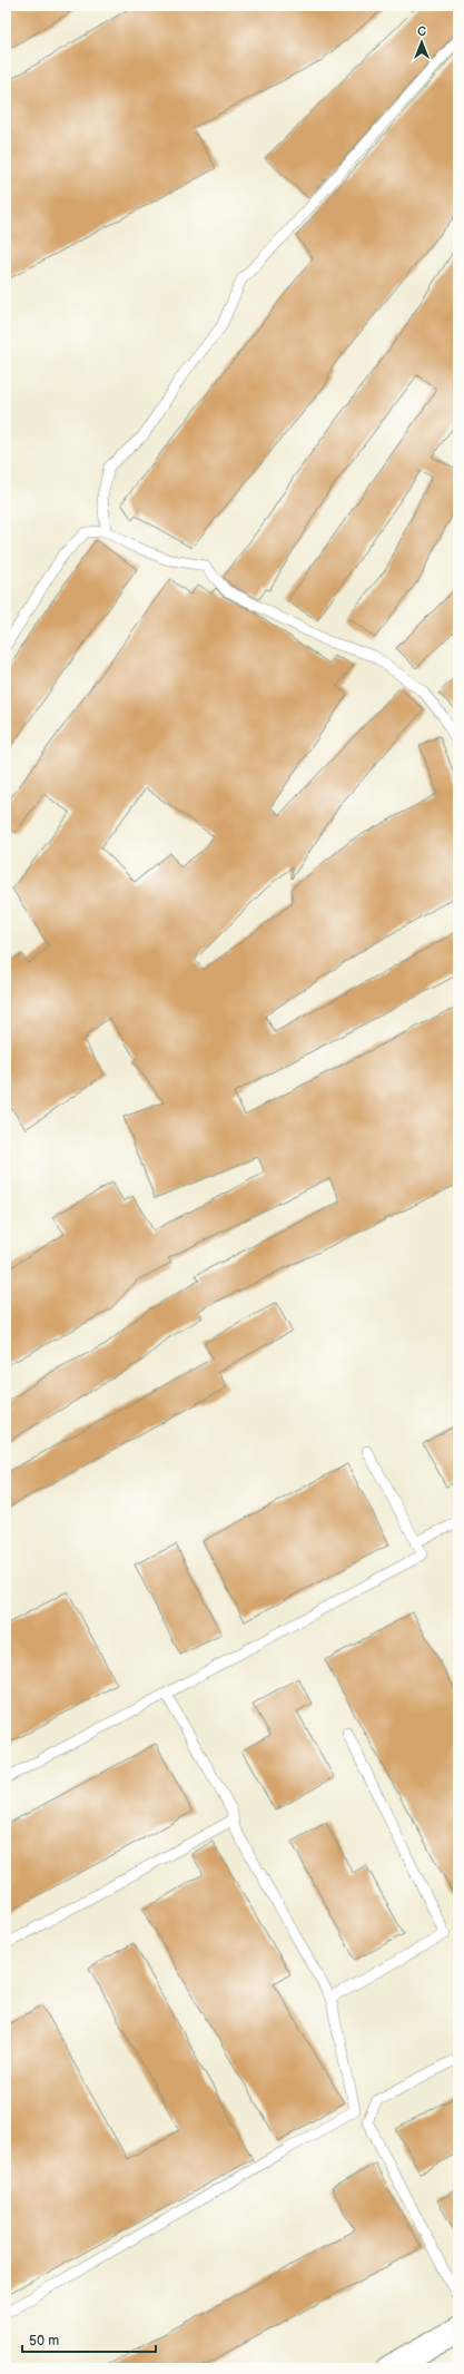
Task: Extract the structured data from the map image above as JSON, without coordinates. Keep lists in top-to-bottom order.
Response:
{
  "scale_bar": "50 m",
  "north": "top"
}
